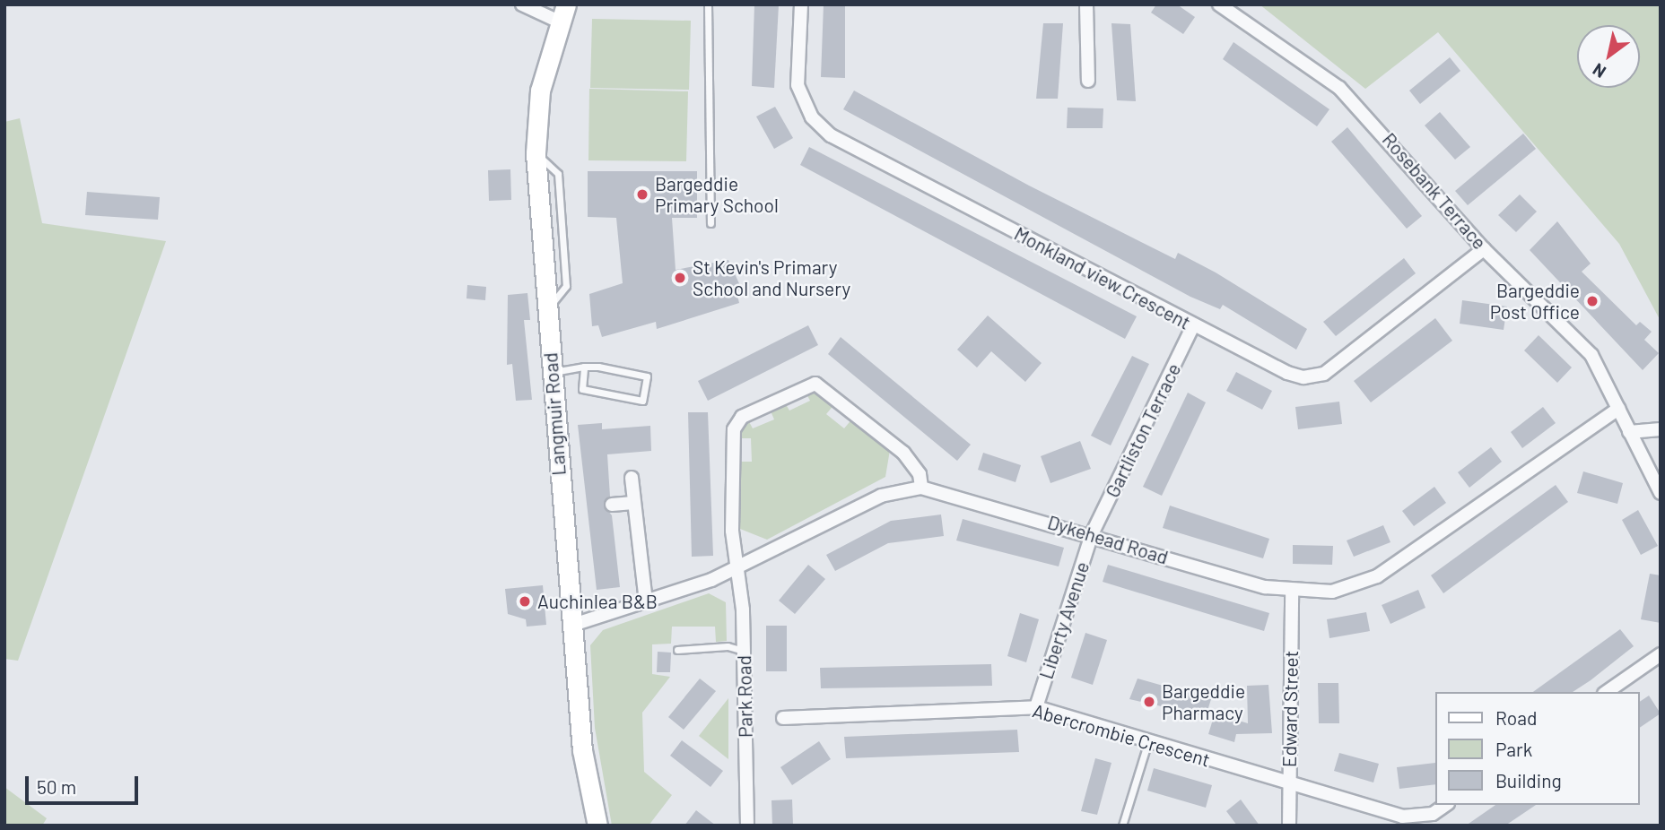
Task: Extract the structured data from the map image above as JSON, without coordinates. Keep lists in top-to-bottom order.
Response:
{
  "streets": {
    "main road": ["Langmuir Road"],
    "street": [
      "Rosebank Terrace",
      "Monkland view Crescent",
      "Gartliston Terrace",
      "Dykehead Road",
      "Liberty Avenue",
      "Park Road",
      "Edward Street",
      "Abercrombie Crescent"
    ]
  },
  "crossings": [
    ["Rosebank Terrace", "Monkland view Crescent"],
    ["Rosebank Terrace", "Dykehead Road"],
    ["Monkland view Crescent", "Gartliston Terrace"],
    ["Langmuir Road", "Dykehead Road"],
    ["Gartliston Terrace", "Dykehead Road"],
    ["Gartliston Terrace", "Liberty Avenue"],
    ["Dykehead Road", "Liberty Avenue"],
    ["Dykehead Road", "Park Road"],
    ["Dykehead Road", "Edward Street"],
    ["Liberty Avenue", "Abercrombie Crescent"],
    ["Edward Street", "Abercrombie Crescent"]
  ],
  "places": [
    "Bargeddie Primary School",
    "St Kevin's Primary School and Nursery",
    "Bargeddie Post Office",
    "Auchinlea B&B",
    "Bargeddie Pharmacy"
  ],
  "legend": ["Road", "Park", "Building"],
  "scale_bar": "50 m",
  "north": "bottom left"
}
